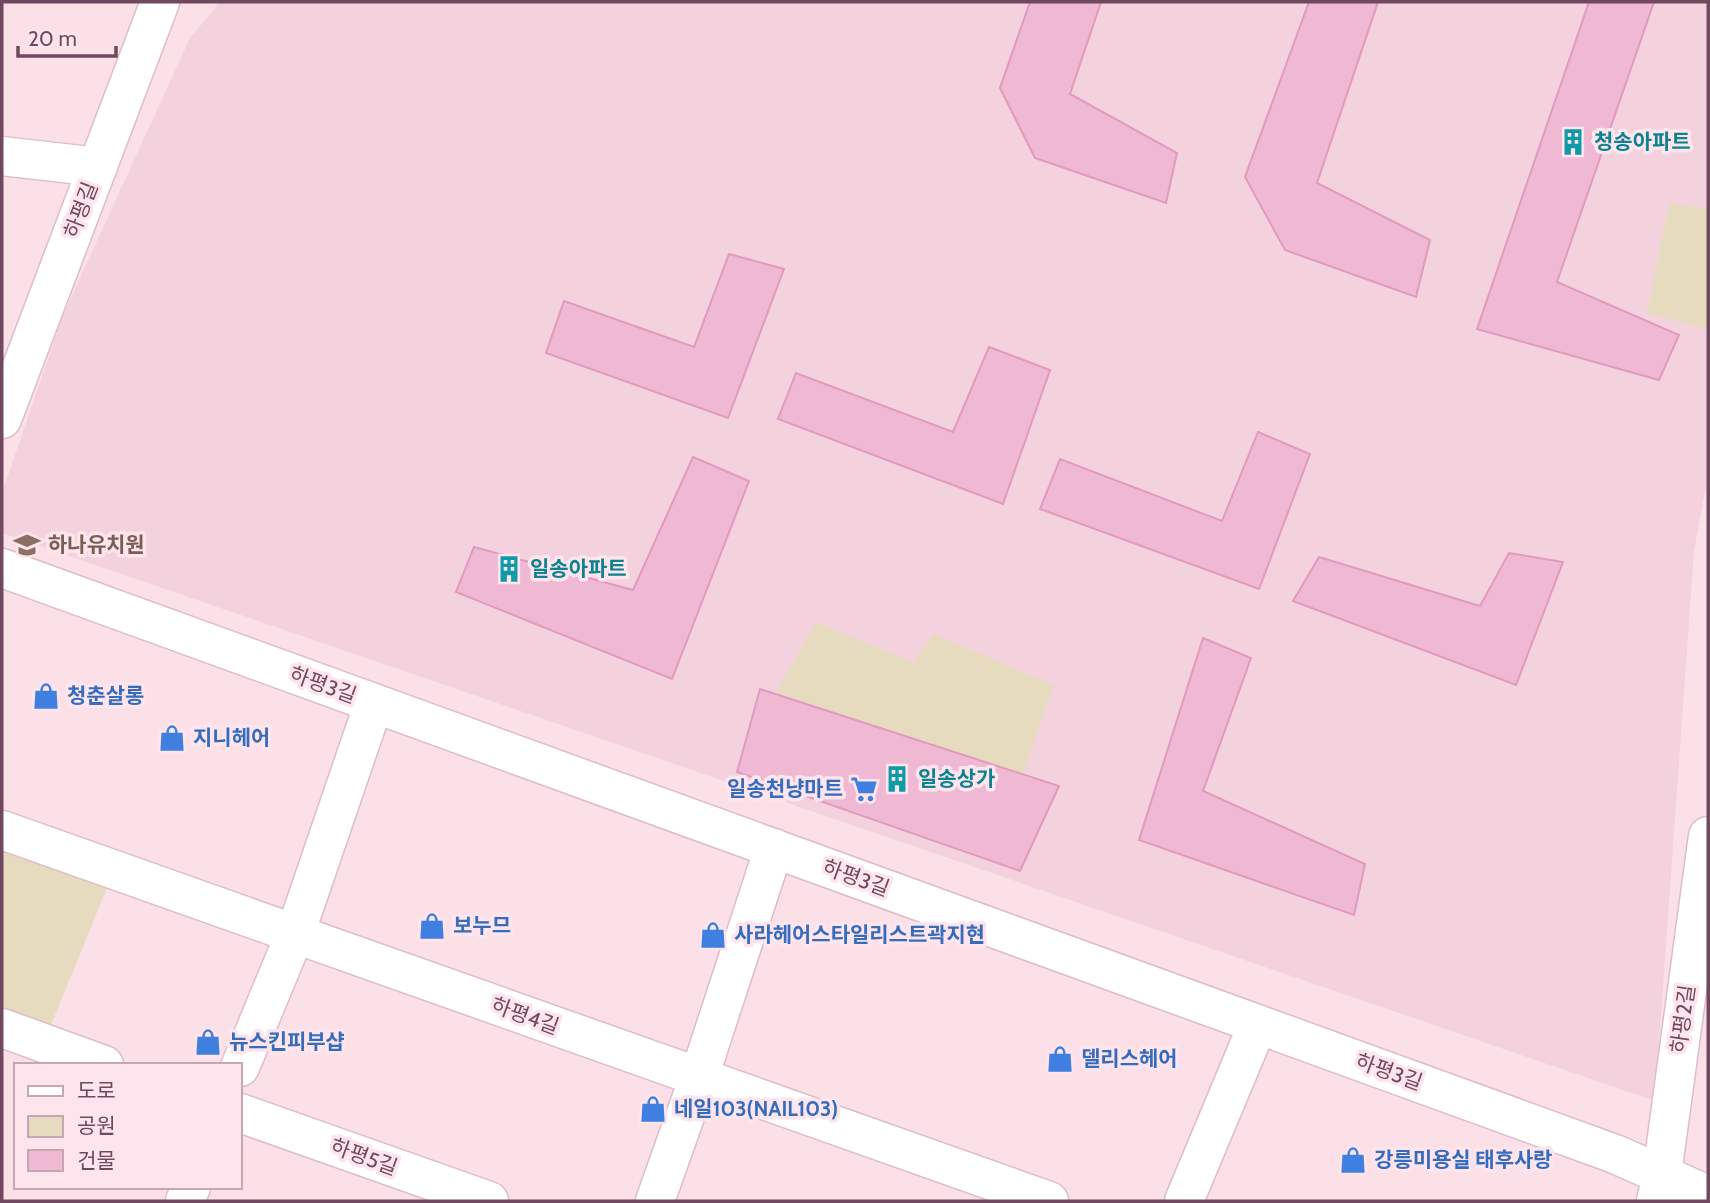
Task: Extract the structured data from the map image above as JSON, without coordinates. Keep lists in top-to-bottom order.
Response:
{
  "streets": {
    "street": [
      "하평길",
      "하평3길",
      "하평4길",
      "하평2길",
      "하평5길"
    ]
  },
  "crossings": [
    ["하평3길", "하평2길"]
  ],
  "places": {
    "building": ["청송아파트", "일송아파트", "일송상가"],
    "school or university": ["하나유치원"],
    "shop": [
      "청춘살롱",
      "지니헤어",
      "보누므",
      "사라헤어스타일리스트곽지현",
      "뉴스킨피부샵",
      "델리스헤어",
      "네일103(NAIL103)",
      "강릉미용실 태후사랑"
    ],
    "supermarket": ["일송천냥마트"]
  },
  "legend": ["도로", "공원", "건물"],
  "scale_bar": "20 m"
}
